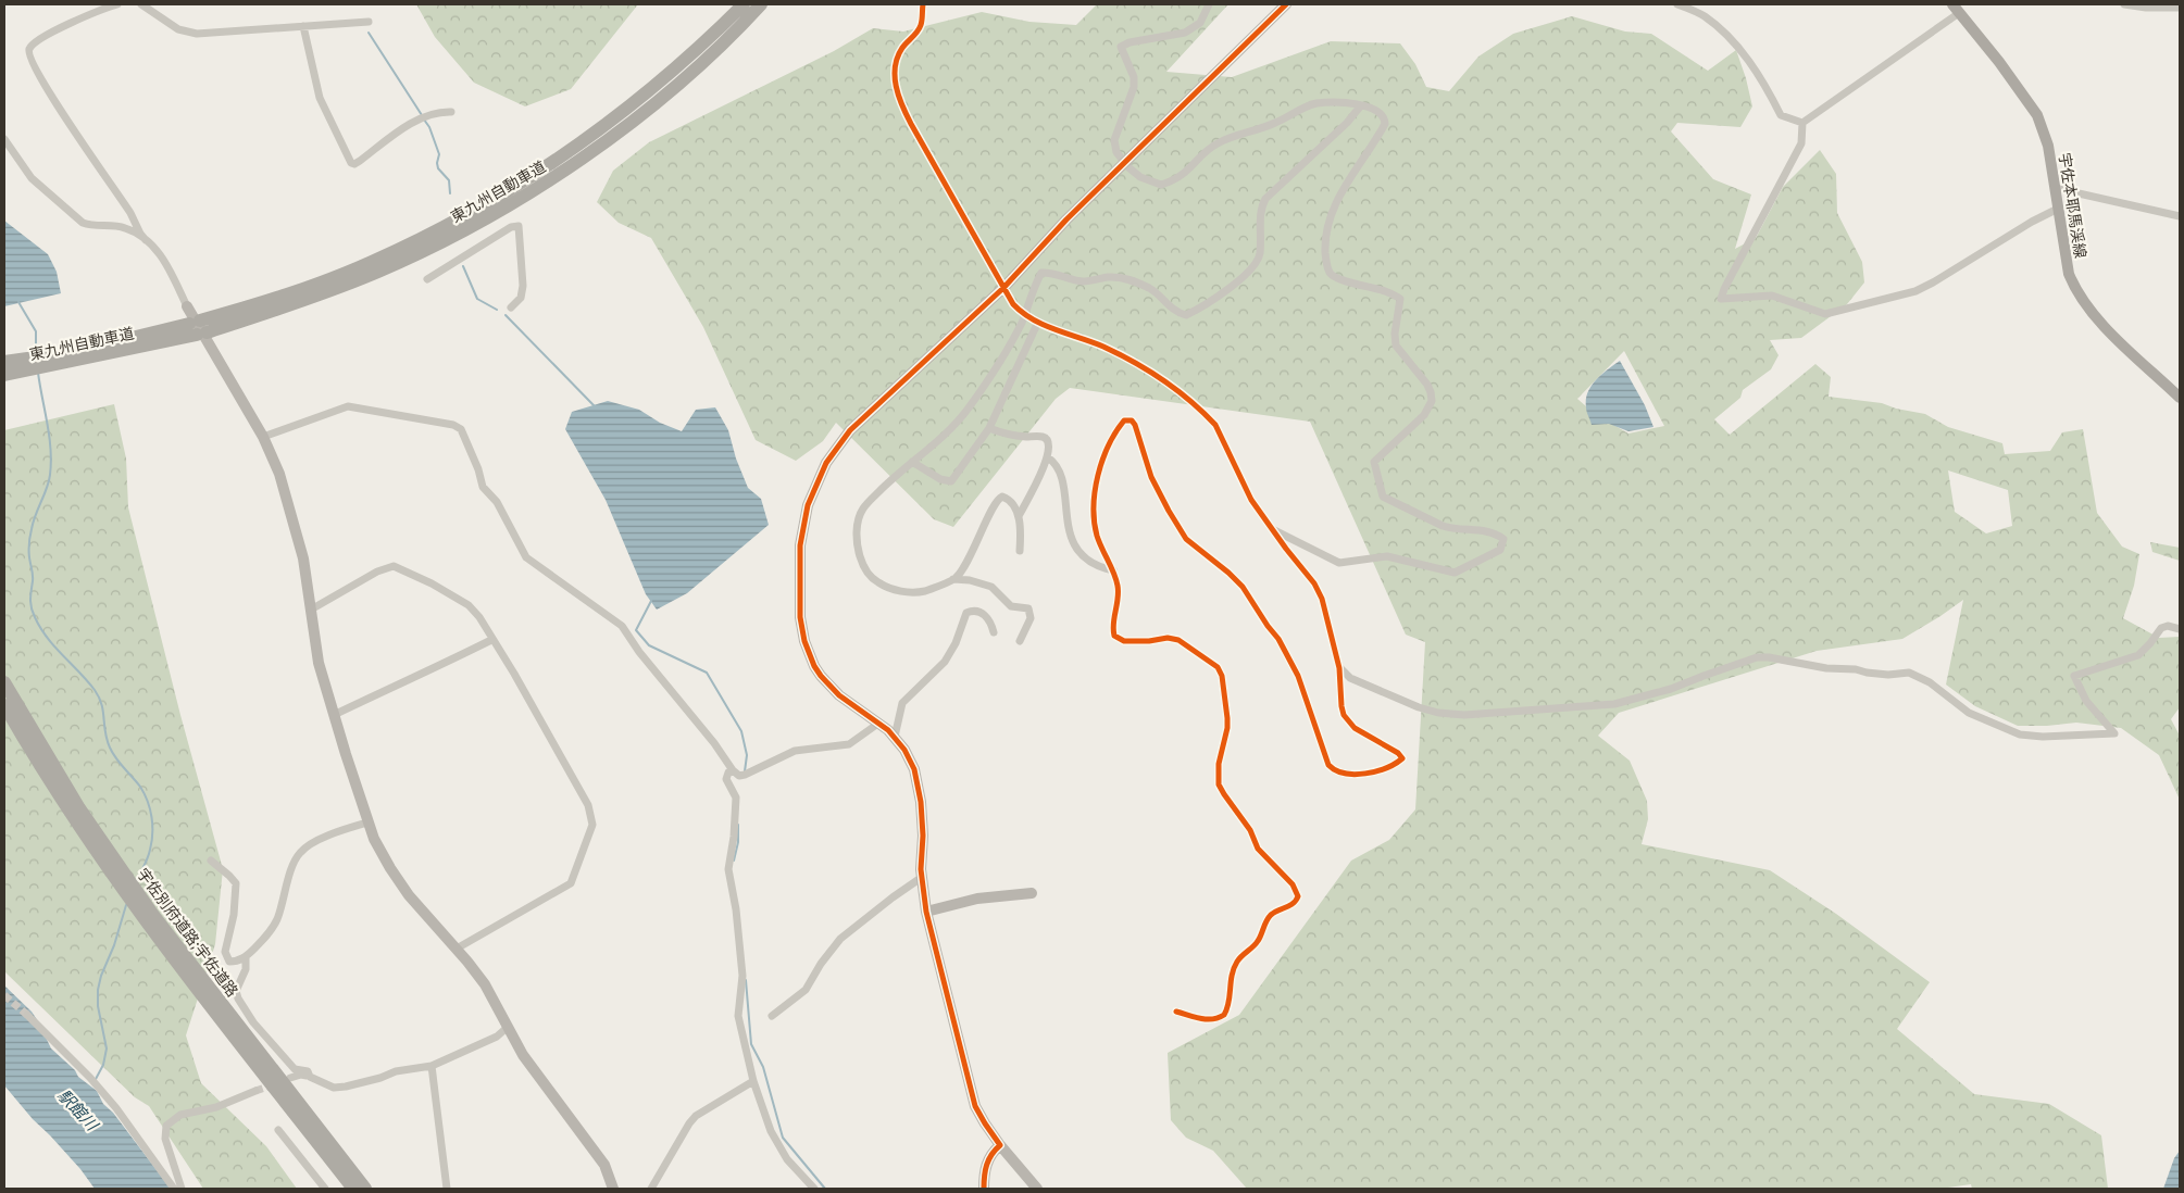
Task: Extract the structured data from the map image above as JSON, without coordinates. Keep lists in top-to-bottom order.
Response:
{
  "streets": {
    "highway": ["東九州自動車道", "宇佐別府道路;宇佐道路"],
    "main road": ["宇佐本耶馬渓線"]
  },
  "water": ["駅館川"]
}
